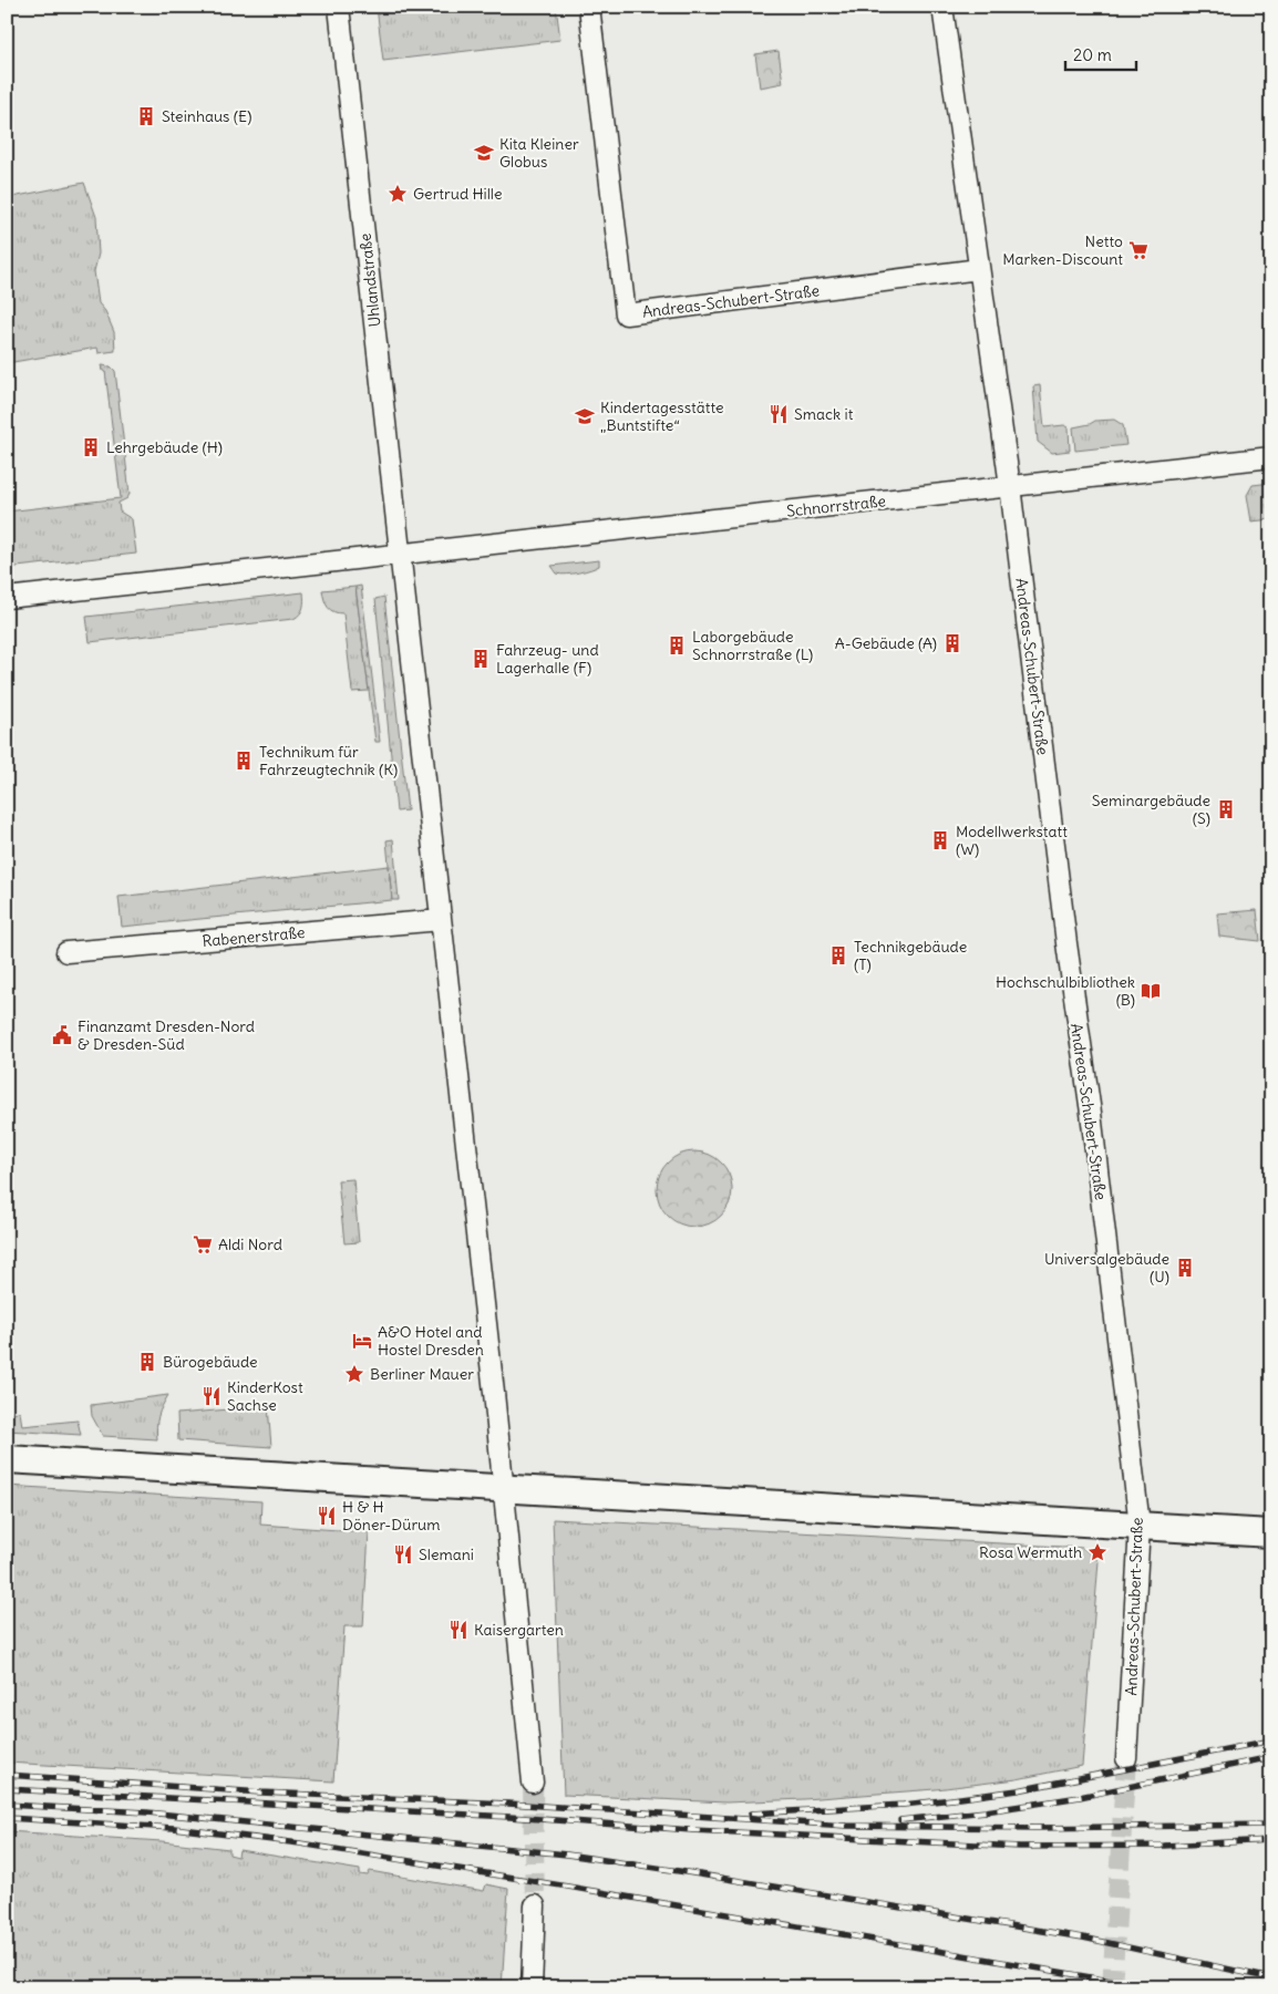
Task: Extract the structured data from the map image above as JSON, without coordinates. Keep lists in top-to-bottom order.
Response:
{
  "streets": {
    "street": [
      "Uhlandstraße",
      "Andreas-Schubert-Straße",
      "Schnorrstraße",
      "Rabenerstraße"
    ]
  },
  "crossings": [
    ["Uhlandstraße", "Schnorrstraße"],
    ["Uhlandstraße", "Rabenerstraße"],
    ["Andreas-Schubert-Straße", "Schnorrstraße"]
  ],
  "places": {
    "building": [
      "Steinhaus (E)",
      "Lehrgebäude (H)",
      "A-Gebäude (A)",
      "Laborgebäude Schnorrstraße (L)",
      "Fahrzeug- und Lagerhalle (F)",
      "Technikum für Fahrzeugtechnik (K)",
      "Seminargebäude (S)",
      "Modellwerkstatt (W)",
      "Technikgebäude (T)",
      "Universalgebäude (U)",
      "Bürogebäude"
    ],
    "school or university": ["Kita Kleiner Globus", "Kindertagesstätte „Buntstifte“"],
    "place": ["Gertrud Hille", "Berliner Mauer", "Rosa Wermuth"],
    "supermarket": ["Netto Marken-Discount", "Aldi Nord"],
    "restaurant": [
      "Smack it",
      "KinderKost Sachse",
      "H & H Döner-Dürum",
      "Slemani",
      "Kaisergarten"
    ],
    "library": ["Hochschulbibliothek (B)"],
    "public building": ["Finanzamt Dresden-Nord & Dresden-Süd"],
    "hotel": ["A&O Hotel and Hostel Dresden"]
  },
  "scale_bar": "20 m"
}
